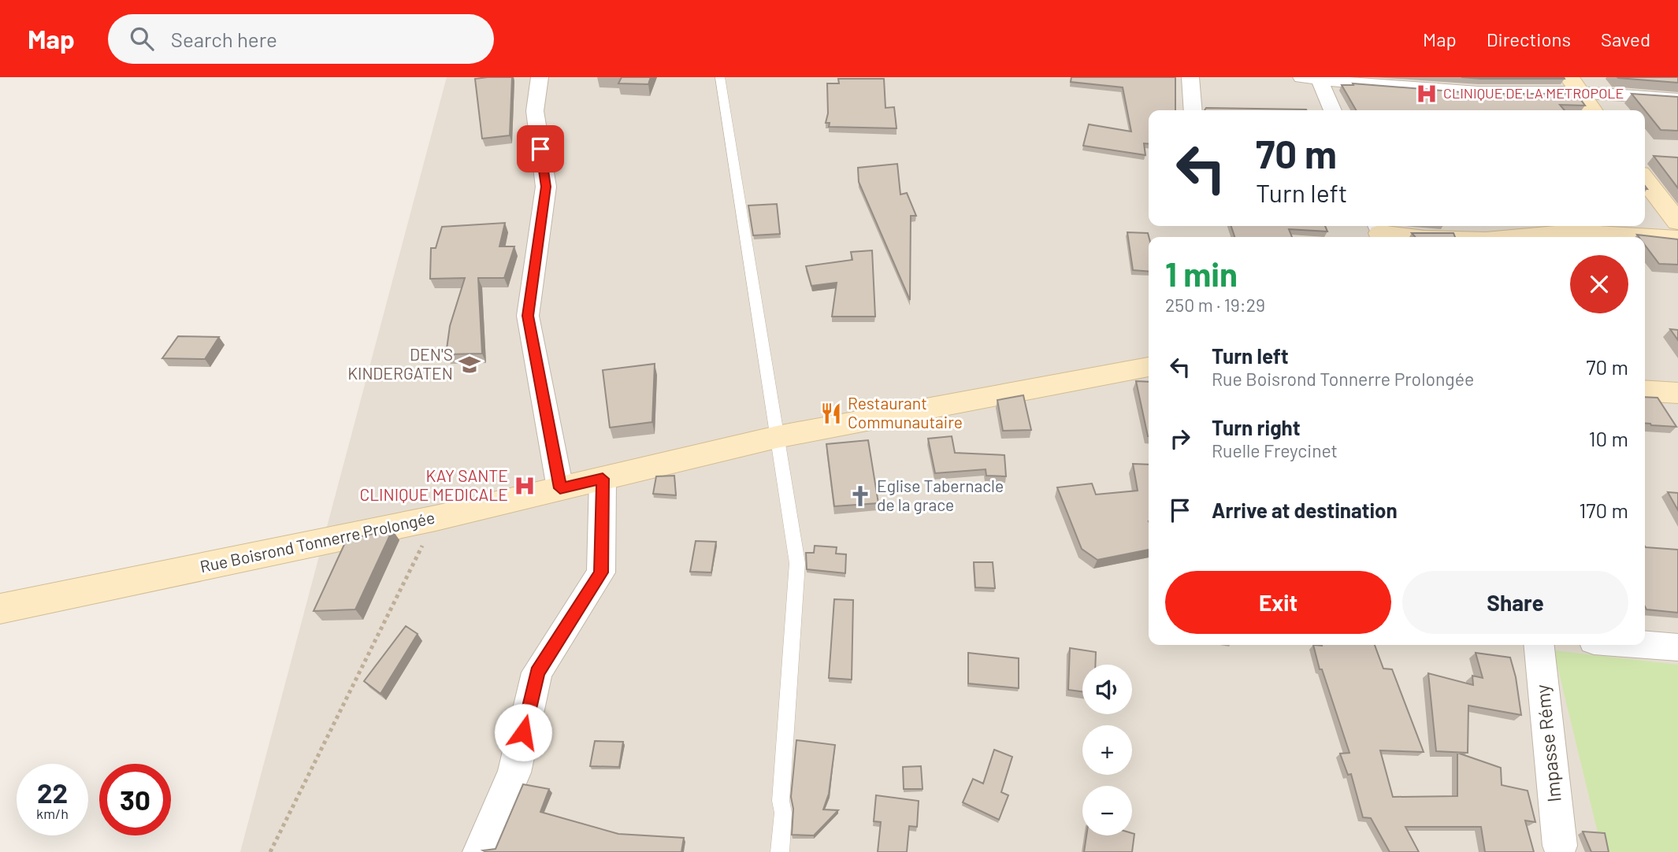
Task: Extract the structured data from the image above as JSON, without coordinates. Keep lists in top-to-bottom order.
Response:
{
  "streets": {
    "street": ["Rue Boisrond Tonnerre Prolongée", "Impasse Rémy"]
  },
  "places": {
    "hospital": ["CLINIQUE DE LA METROPOLE", "KAY SANTE CLINIQUE MEDICALE"],
    "school or university": ["DEN'S KINDERGATEN"],
    "restaurant": ["Restaurant Communautaire"],
    "church": ["Eglise Tabernacle de la grace"]
  },
  "page": {
    "header": "Map",
    "search": "Search here",
    "nav": ["Map", "Directions", "Saved"],
    "turn": ["70 m", "Turn left"],
    "heading": ["1 min", "250 m · 19:29"],
    "list": [
      {
        "name": "Turn left",
        "note": "Rue Boisrond Tonnerre Prolongée",
        "value": "70 m"
      },
      {
        "name": "Turn right",
        "note": "Ruelle Freycinet",
        "value": "10 m"
      },
      {
        "name": "Arrive at destination",
        "value": "170 m"
      }
    ],
    "buttons": ["Exit", "Share"],
    "map_buttons": ["+", "−"],
    "speed": "22 km/h",
    "limit": "30"
  }
}
